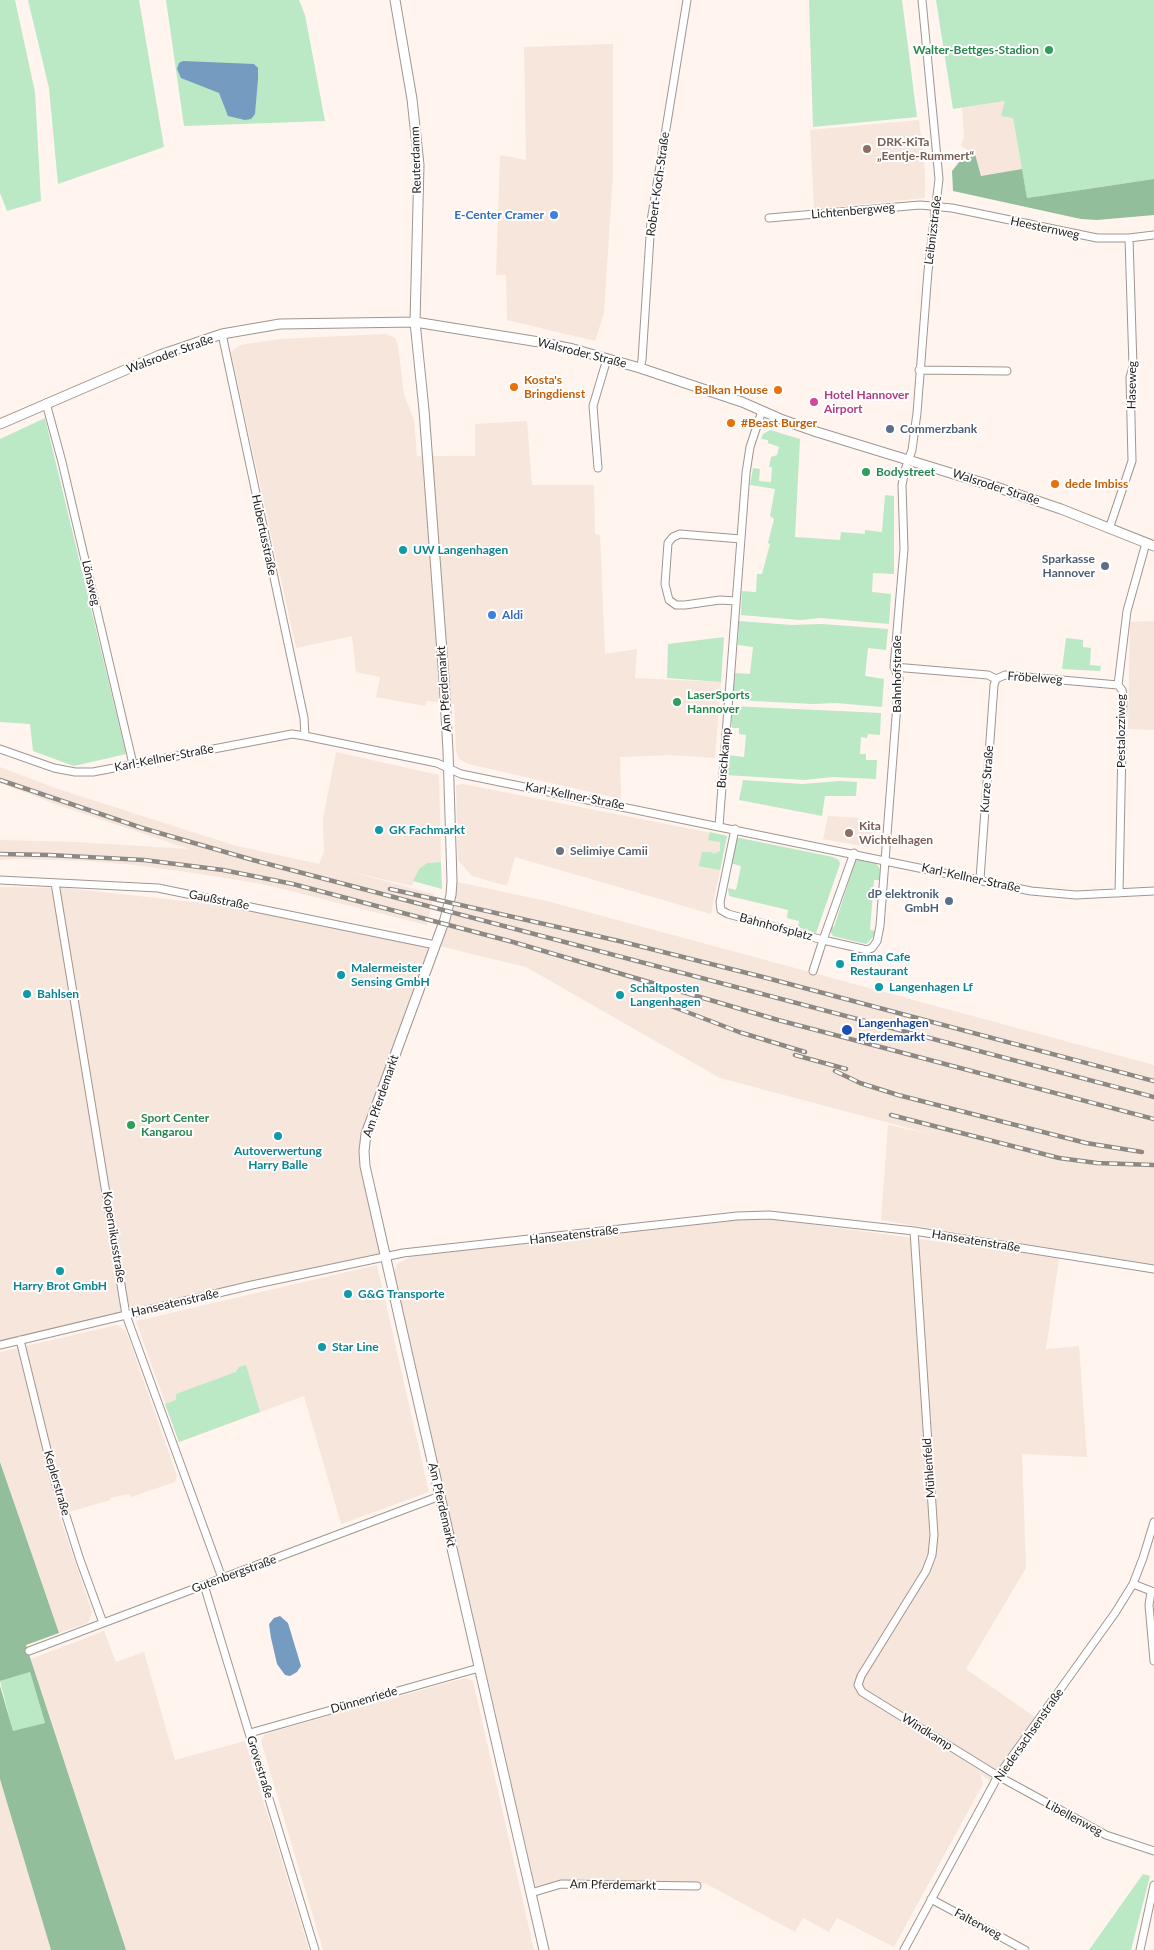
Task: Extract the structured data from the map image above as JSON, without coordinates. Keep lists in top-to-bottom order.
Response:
{
  "streets": {
    "street": [
      "Reuterdamm",
      "Robert-Koch-Straße",
      "Lichtenbergweg",
      "Heesternweg",
      "Leibnizstraße",
      "Walsroder Straße",
      "Haseweg",
      "Hubertusstraße",
      "Lönsweg",
      "Bahnhofstraße",
      "Fröbelweg",
      "Am Pferdemarkt",
      "Pestalozziweg",
      "Karl-Kellner-Straße",
      "Buschkamp",
      "Kurze Straße",
      "Gaußstraße",
      "Bahnhofsplatz",
      "Hanseatenstraße",
      "Kopernikusstraße",
      "Mühlenfeld",
      "Keplerstraße",
      "Gutenbergstraße",
      "Dünnenriede",
      "Windkamp",
      "Niedersachsenstraße",
      "Grovestraße",
      "Libellenweg",
      "Falterweg"
    ]
  },
  "crossings": [
    ["Reuterdamm", "Walsroder Straße"],
    ["Reuterdamm", "Am Pferdemarkt"],
    ["Robert-Koch-Straße", "Walsroder Straße"],
    ["Lichtenbergweg", "Heesternweg"],
    ["Lichtenbergweg", "Leibnizstraße"],
    ["Heesternweg", "Leibnizstraße"],
    ["Heesternweg", "Haseweg"],
    ["Leibnizstraße", "Walsroder Straße"],
    ["Leibnizstraße", "Bahnhofstraße"],
    ["Walsroder Straße", "Haseweg"],
    ["Walsroder Straße", "Hubertusstraße"],
    ["Walsroder Straße", "Lönsweg"],
    ["Walsroder Straße", "Bahnhofstraße"],
    ["Walsroder Straße", "Am Pferdemarkt"],
    ["Walsroder Straße", "Pestalozziweg"],
    ["Walsroder Straße", "Buschkamp"],
    ["Hubertusstraße", "Karl-Kellner-Straße"],
    ["Lönsweg", "Karl-Kellner-Straße"],
    ["Bahnhofstraße", "Fröbelweg"],
    ["Bahnhofstraße", "Karl-Kellner-Straße"],
    ["Bahnhofstraße", "Bahnhofsplatz"],
    ["Fröbelweg", "Pestalozziweg"],
    ["Fröbelweg", "Kurze Straße"],
    ["Am Pferdemarkt", "Karl-Kellner-Straße"],
    ["Am Pferdemarkt", "Gaußstraße"],
    ["Am Pferdemarkt", "Hanseatenstraße"],
    ["Am Pferdemarkt", "Gutenbergstraße"],
    ["Am Pferdemarkt", "Dünnenriede"],
    ["Pestalozziweg", "Karl-Kellner-Straße"],
    ["Karl-Kellner-Straße", "Buschkamp"],
    ["Karl-Kellner-Straße", "Kurze Straße"],
    ["Karl-Kellner-Straße", "Bahnhofsplatz"],
    ["Gaußstraße", "Kopernikusstraße"],
    ["Hanseatenstraße", "Kopernikusstraße"],
    ["Hanseatenstraße", "Mühlenfeld"],
    ["Hanseatenstraße", "Keplerstraße"],
    ["Kopernikusstraße", "Gutenbergstraße"],
    ["Mühlenfeld", "Windkamp"],
    ["Keplerstraße", "Gutenbergstraße"],
    ["Gutenbergstraße", "Grovestraße"],
    ["Dünnenriede", "Grovestraße"],
    ["Windkamp", "Niedersachsenstraße"],
    ["Windkamp", "Libellenweg"],
    ["Niedersachsenstraße", "Libellenweg"],
    ["Niedersachsenstraße", "Falterweg"]
  ],
  "places": [
    "Walter-Bettges-Stadion",
    "DRK-KiTa „Eentje-Rummert“",
    "E-Center Cramer",
    "Kosta's Bringdienst",
    "Balkan House",
    "Hotel Hannover Airport",
    "#Beast Burger",
    "Commerzbank",
    "Bodystreet",
    "dede Imbiss",
    "UW Langenhagen",
    "Sparkasse Hannover",
    "Aldi",
    "LaserSports Hannover",
    "GK Fachmarkt",
    "Kita Wichtelhagen",
    "Selimiye Camii",
    "dP elektronik GmbH",
    "Emma Cafe Restaurant",
    "Malermeister Sensing GmbH",
    "Langenhagen Lf",
    "Bahlsen",
    "Schaltposten Langenhagen",
    "Langenhagen Pferdemarkt",
    "Sport Center Kangarou",
    "Autoverwertung Harry Balle",
    "Harry Brot GmbH",
    "G&G Transporte",
    "Star Line"
  ]
}
